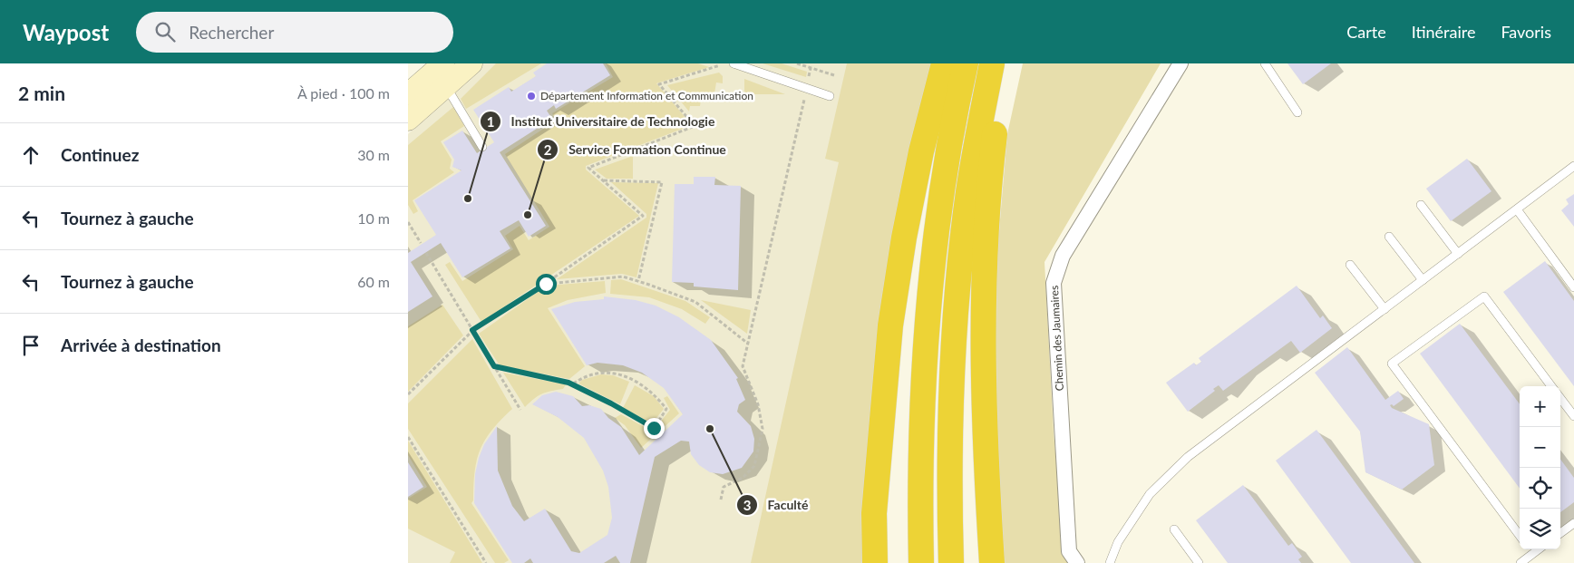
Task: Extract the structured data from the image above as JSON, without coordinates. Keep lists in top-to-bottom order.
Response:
{
  "streets": {
    "street": ["Chemin des Jaumaires"]
  },
  "places": [
    "Département Information et Communication",
    "Institut Universitaire de Technologie",
    "Service Formation Continue",
    "Faculté"
  ],
  "page": {
    "header": "Waypost",
    "search": "Rechercher",
    "nav": ["Carte", "Itinéraire", "Favoris"],
    "heading": ["2 min", "À pied · 100 m"],
    "list": [
      ["Continuez", "30 m"],
      ["Tournez à gauche", "10 m"],
      ["Tournez à gauche", "60 m"],
      "Arrivée à destination"
    ],
    "map_buttons": ["+", "−"]
  }
}
